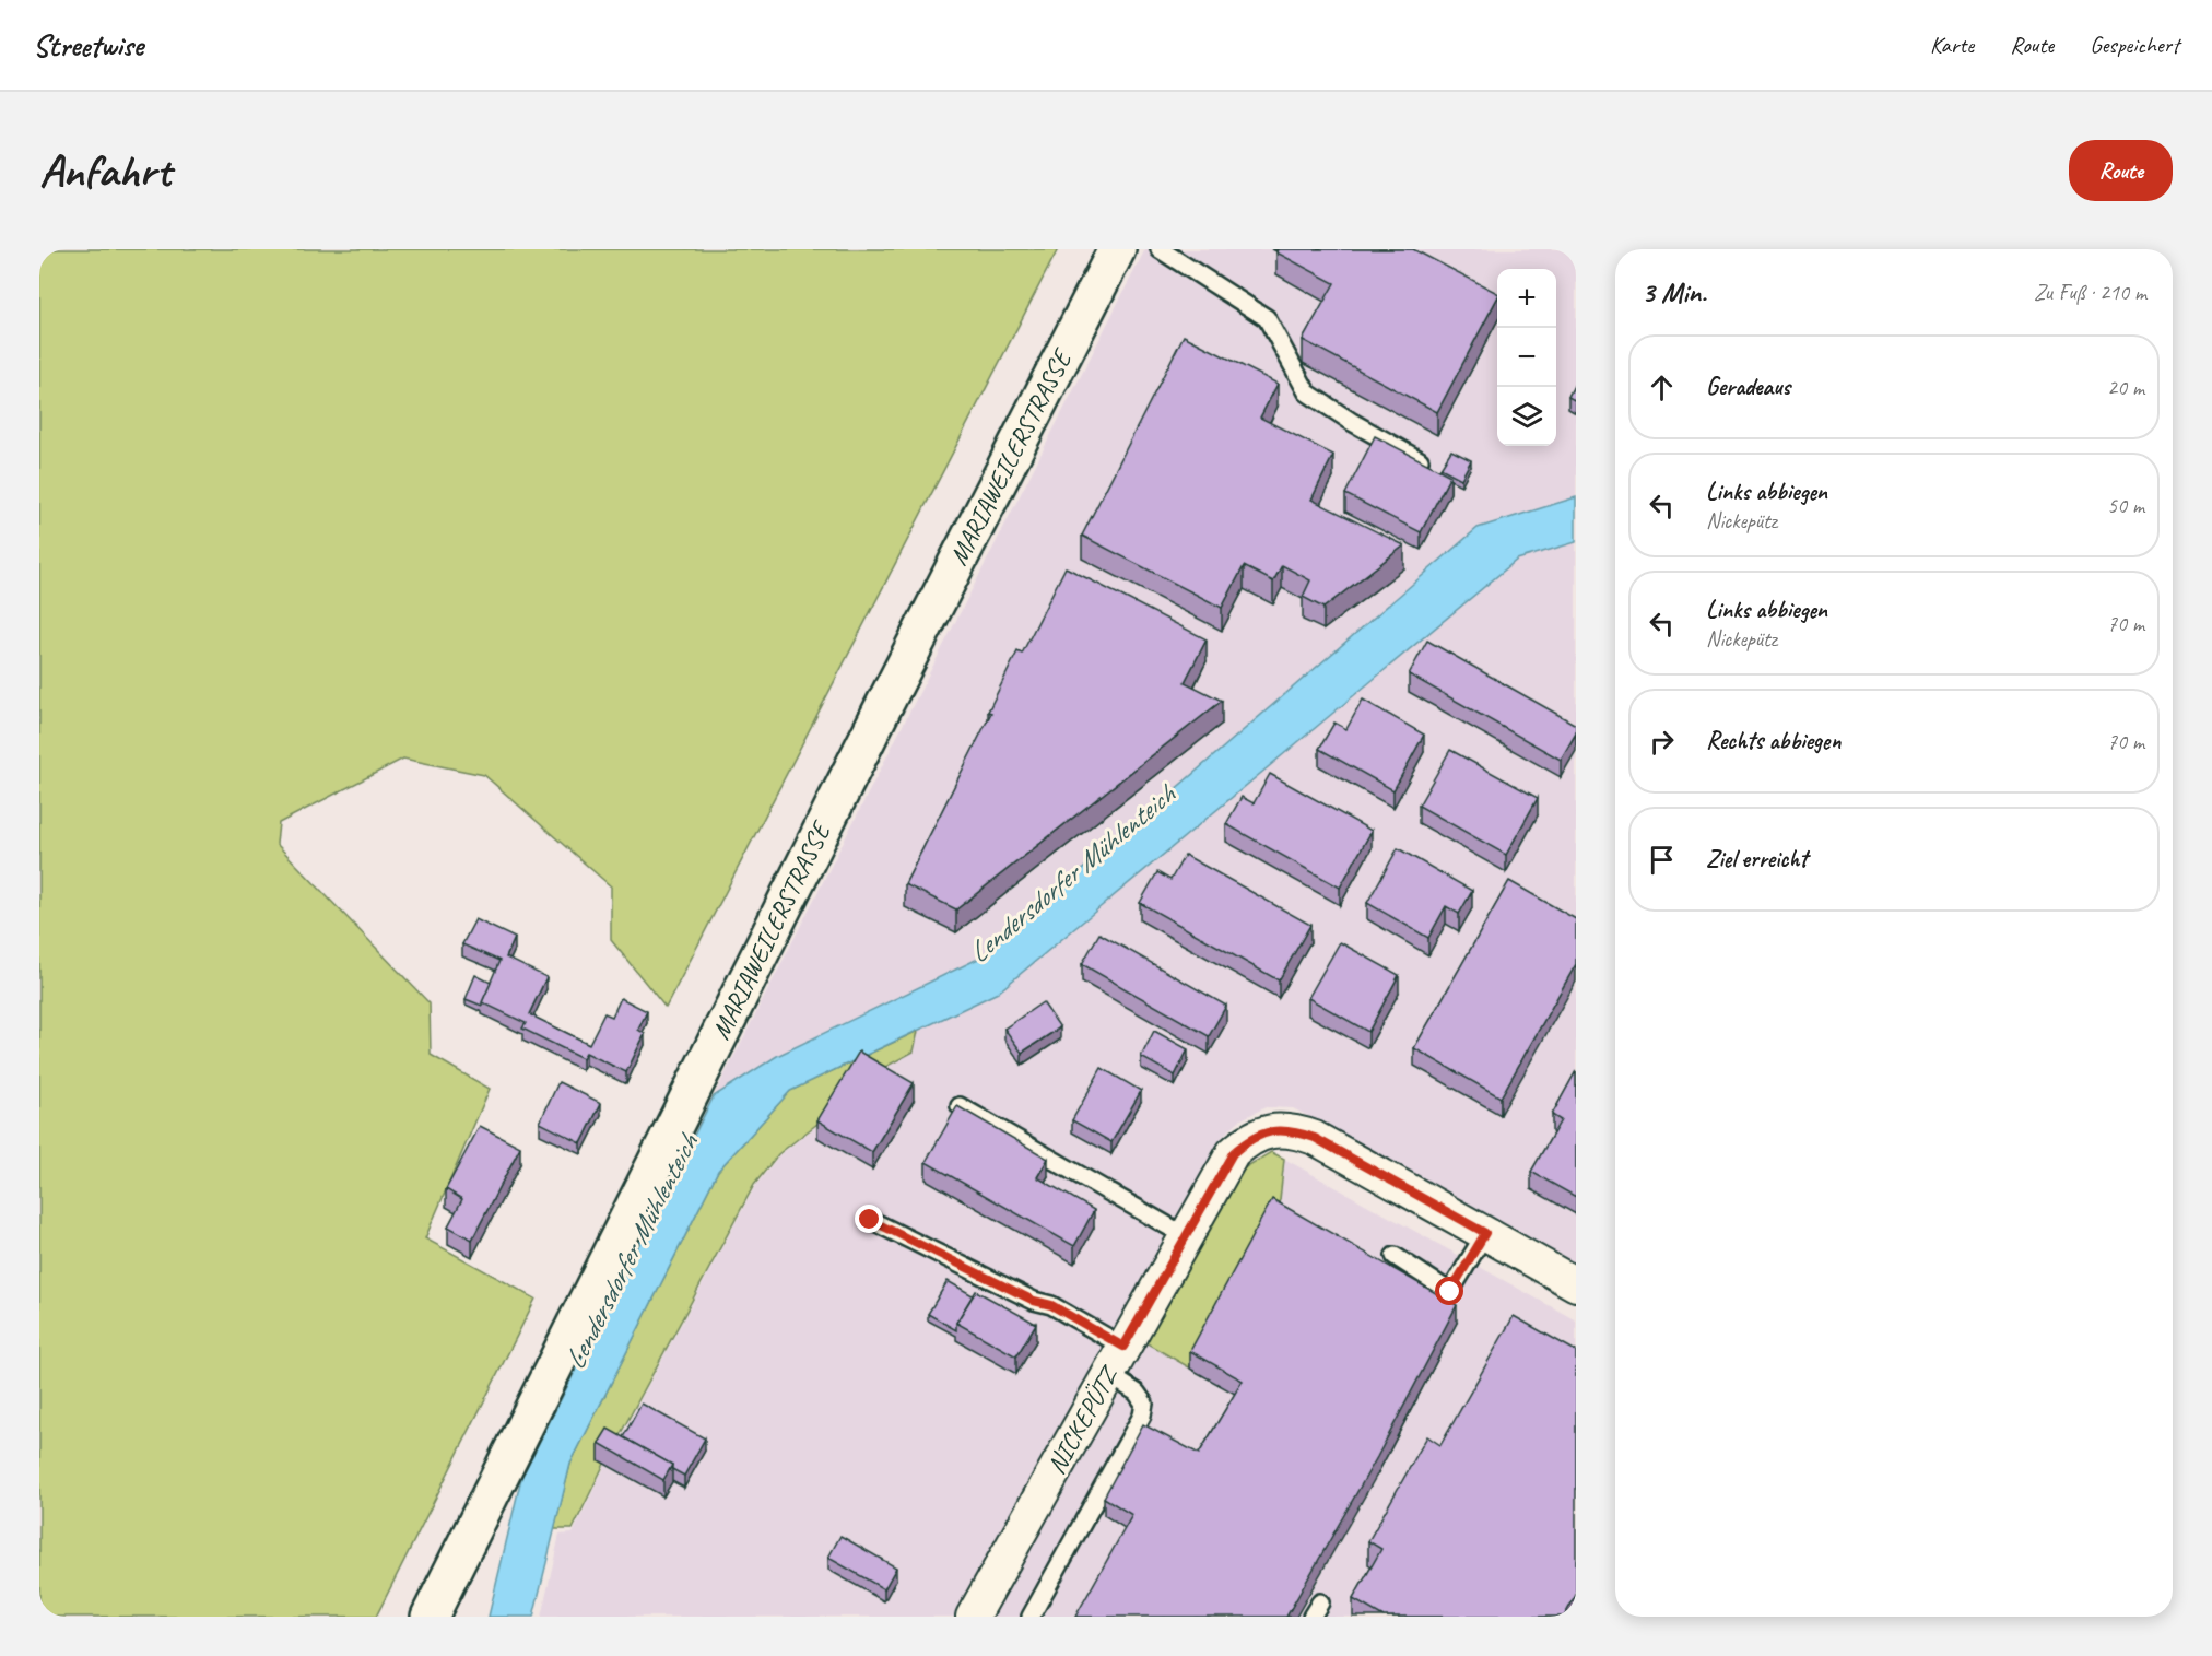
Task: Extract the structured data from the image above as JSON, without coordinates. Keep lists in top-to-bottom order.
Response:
{
  "streets": {
    "main road": ["MARIAWEILERSTRASSE"],
    "street": ["NICKEPÜTZ"]
  },
  "water": ["Lendersdorfer Mühlenteich"],
  "page": {
    "header": "Streetwise",
    "nav": ["Karte", "Route", "Gespeichert"],
    "buttons": "Route",
    "title": "Anfahrt",
    "heading": ["3 Min.", "Zu Fuß · 210 m"],
    "map_buttons": ["+", "−"],
    "list": [
      ["Geradeaus", "20 m"],
      ["Links abbiegen", "Nickepütz", "50 m"],
      ["Links abbiegen", "Nickepütz", "70 m"],
      ["Rechts abbiegen", "70 m"],
      "Ziel erreicht"
    ]
  }
}
